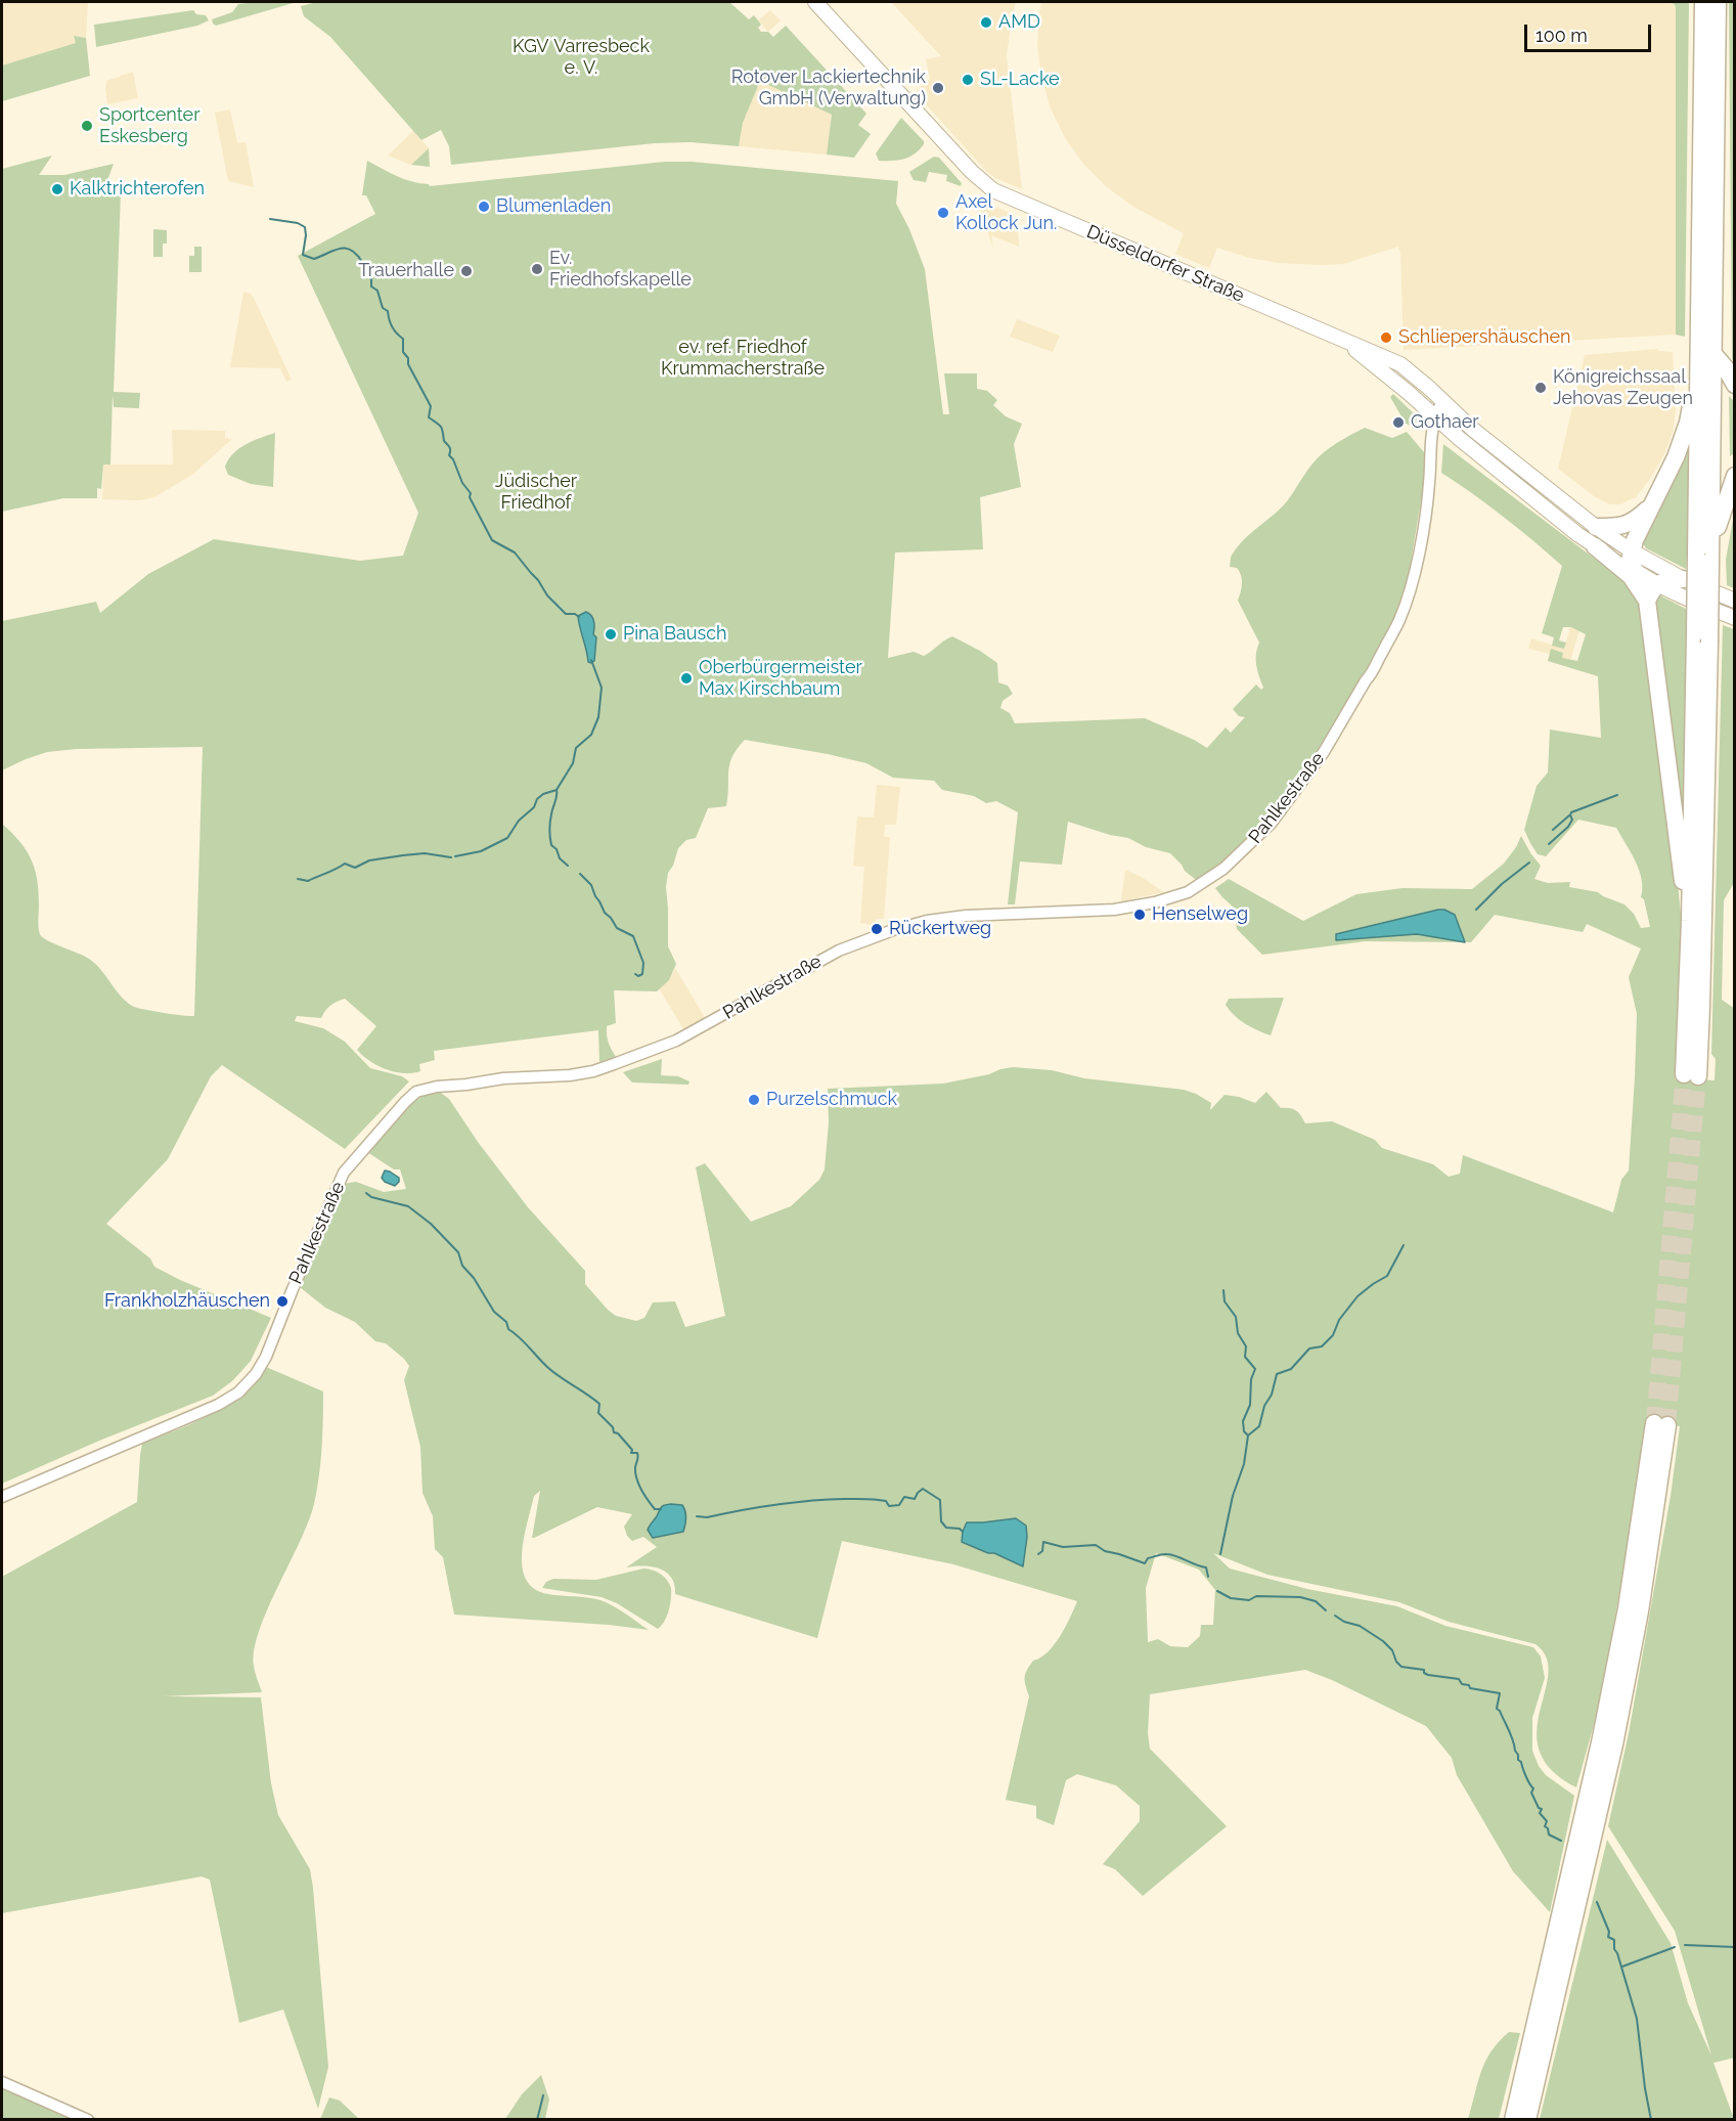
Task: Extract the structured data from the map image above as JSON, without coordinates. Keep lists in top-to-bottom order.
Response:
{
  "streets": {
    "main road": ["Düsseldorfer Straße"],
    "street": ["Pahlkestraße"]
  },
  "crossings": [
    ["Düsseldorfer Straße", "Pahlkestraße"]
  ],
  "parks": ["KGV Varresbeck e. V.", "ev. ref. Friedhof Krummacherstraße", "Jüdischer Friedhof"],
  "places": [
    "AMD",
    "SL-Lacke",
    "Rotover Lackiertechnik GmbH (Verwaltung)",
    "Sportcenter Eskesberg",
    "Kalktrichterofen",
    "Blumenladen",
    "Axel Kollock Jun.",
    "Ev. Friedhofskapelle",
    "Trauerhalle",
    "Schliepershäuschen",
    "Königreichssaal Jehovas Zeugen",
    "Gothaer",
    "Pina Bausch",
    "Oberbürgermeister Max Kirschbaum",
    "Henselweg",
    "Rückertweg",
    "Purzelschmuck",
    "Frankholzhäuschen"
  ],
  "scale_bar": "100 m"
}
